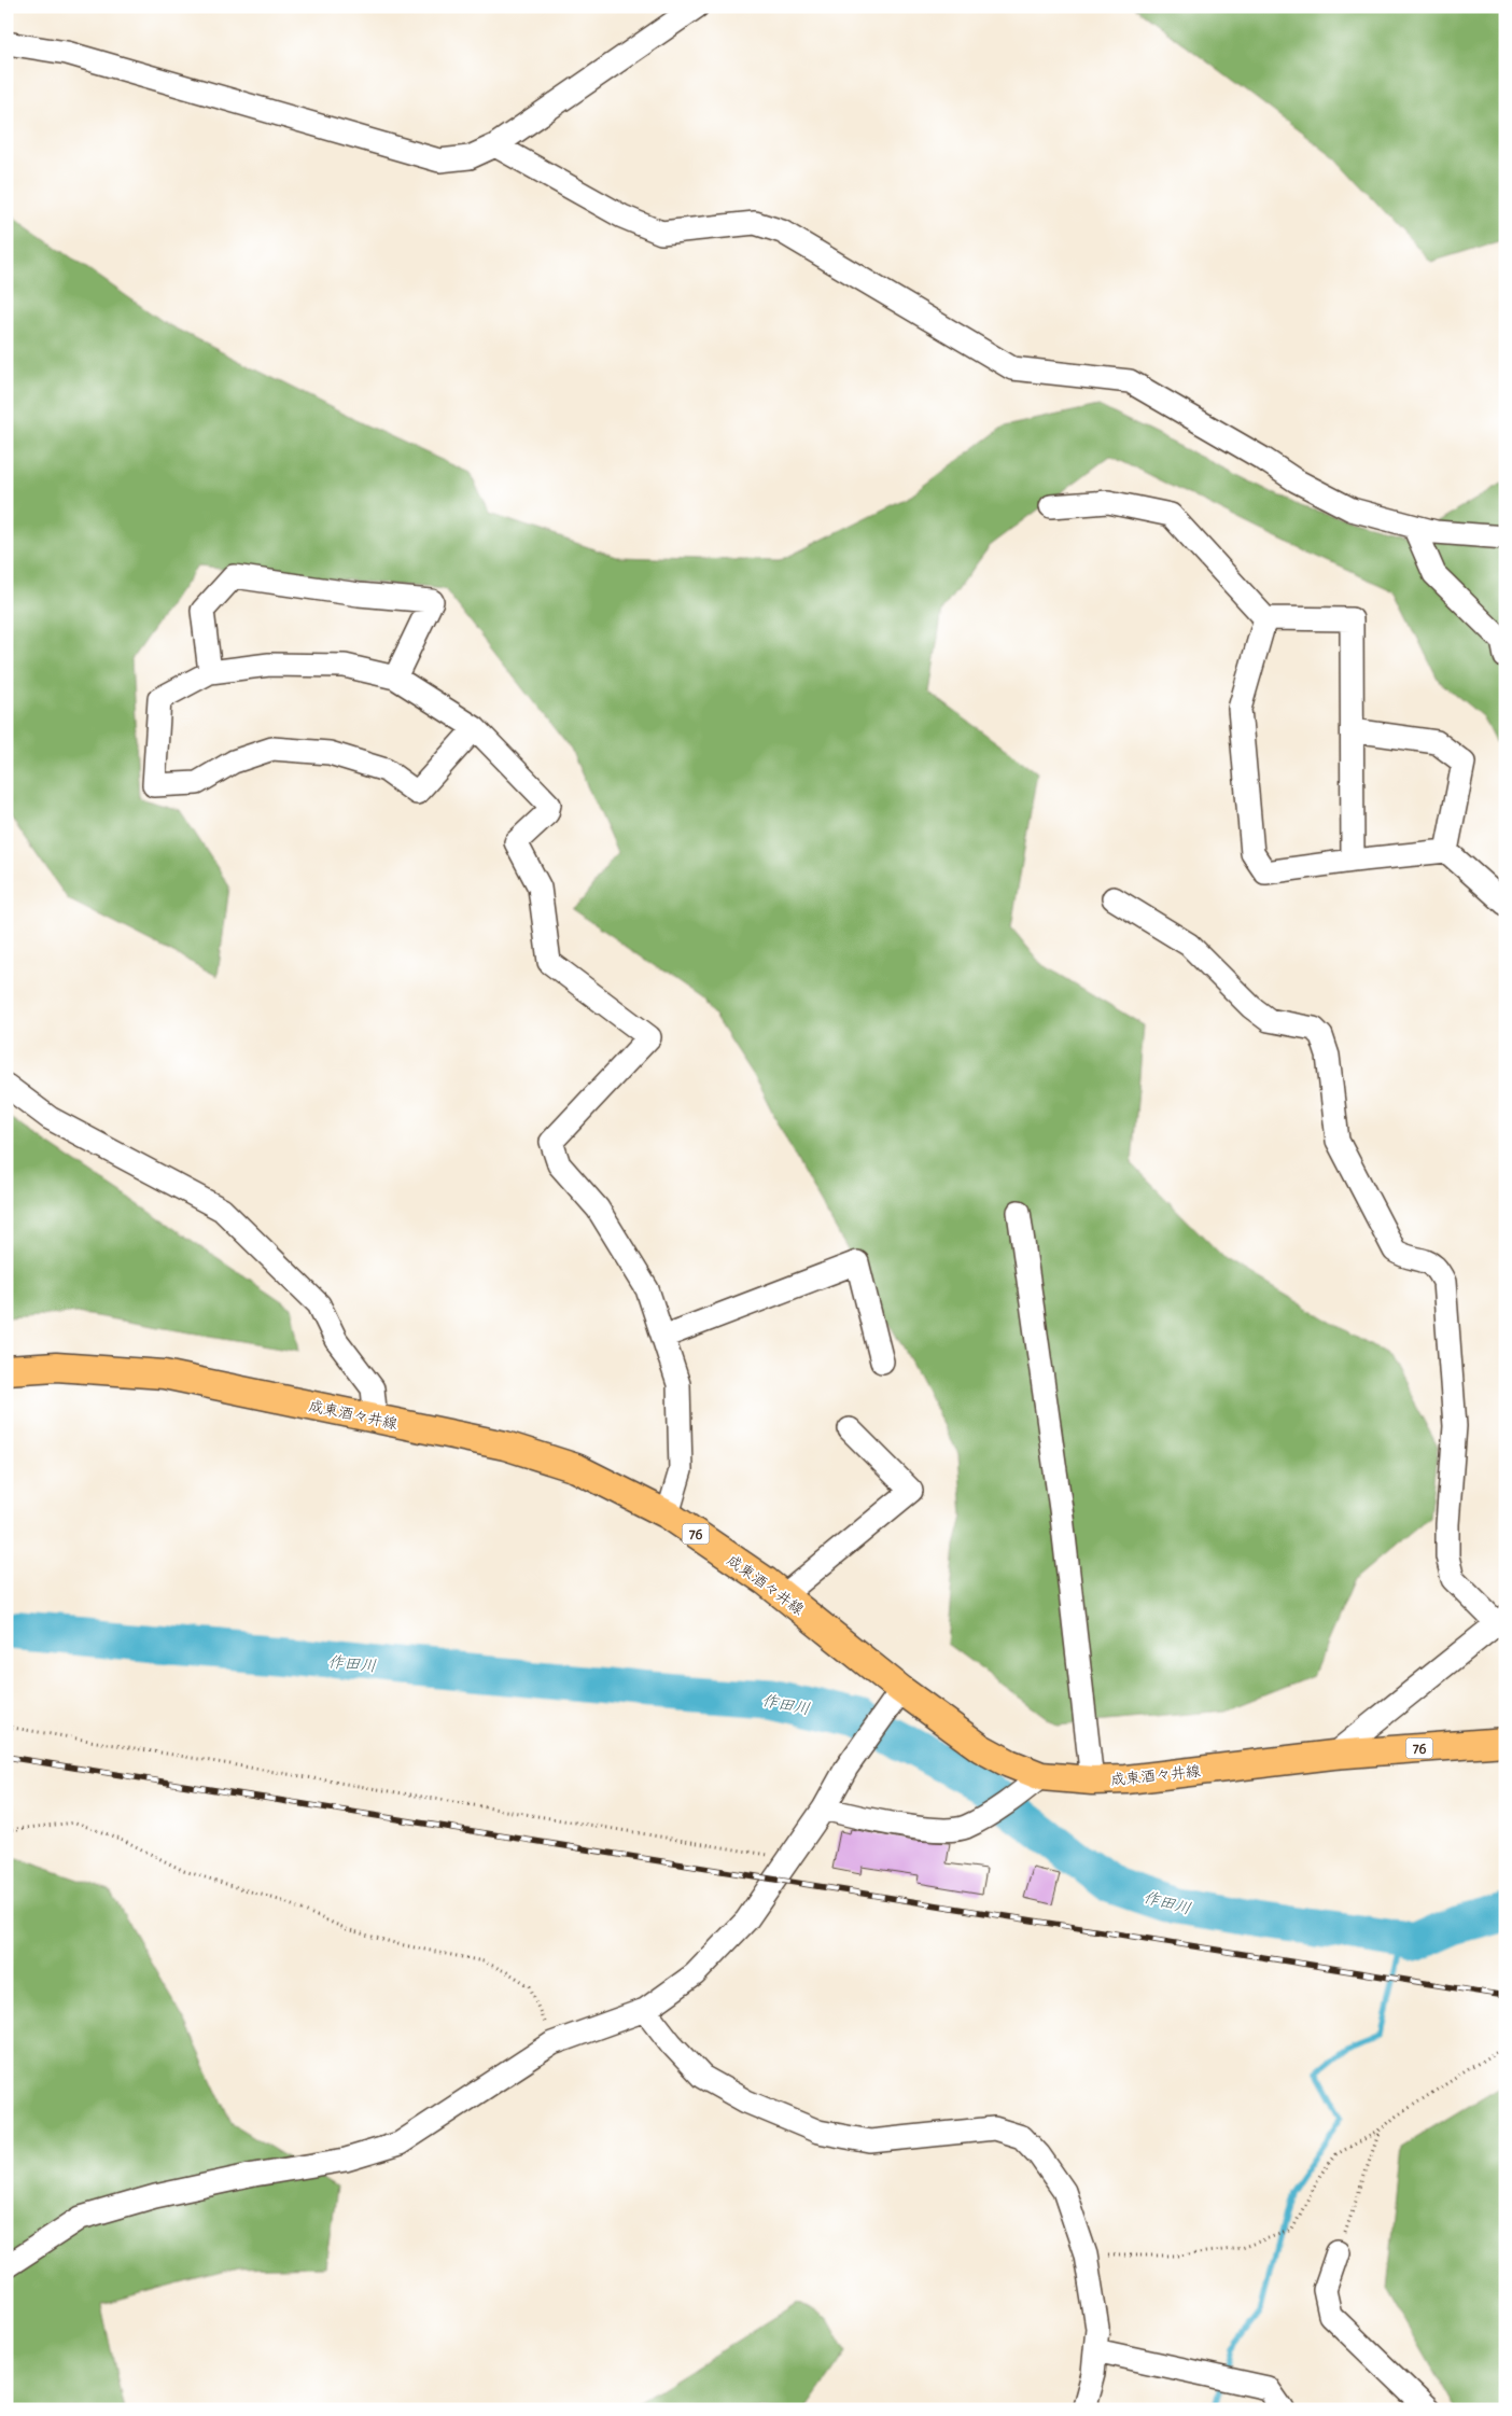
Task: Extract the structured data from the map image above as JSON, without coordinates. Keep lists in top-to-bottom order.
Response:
{
  "streets": {
    "main road": ["成東酒々井線", "76"]
  },
  "water": ["作田川"]
}
